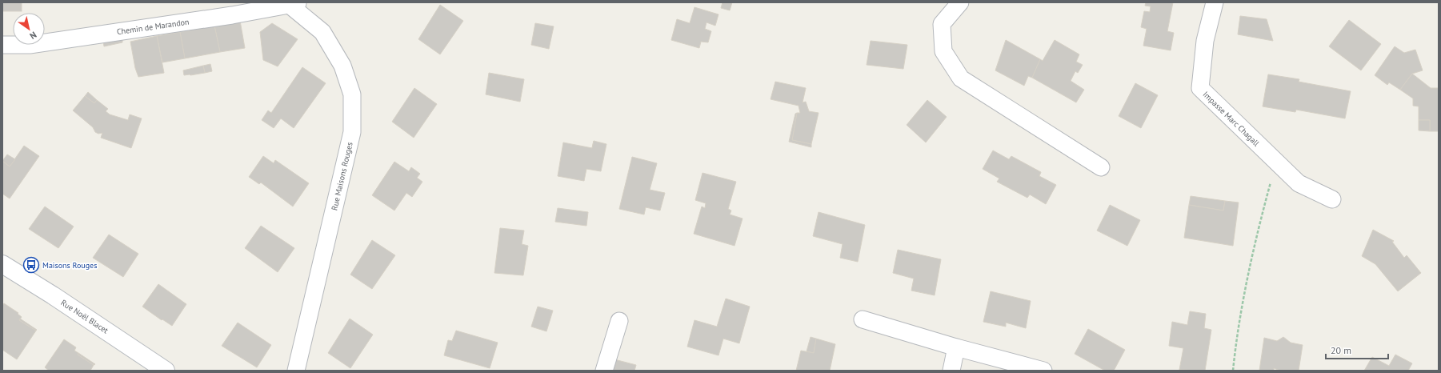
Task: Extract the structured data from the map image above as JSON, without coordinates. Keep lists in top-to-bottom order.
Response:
{
  "streets": {
    "street": [
      "Chemin de Marandon",
      "Impasse Marc Chagall",
      "Rue Maisons Rouges",
      "Rue Noël Blacet"
    ]
  },
  "crossings": [
    ["Chemin de Marandon", "Rue Maisons Rouges"]
  ],
  "places": {
    "bus stop": ["Maisons Rouges"]
  },
  "scale_bar": "20 m",
  "north": "bottom right"
}
